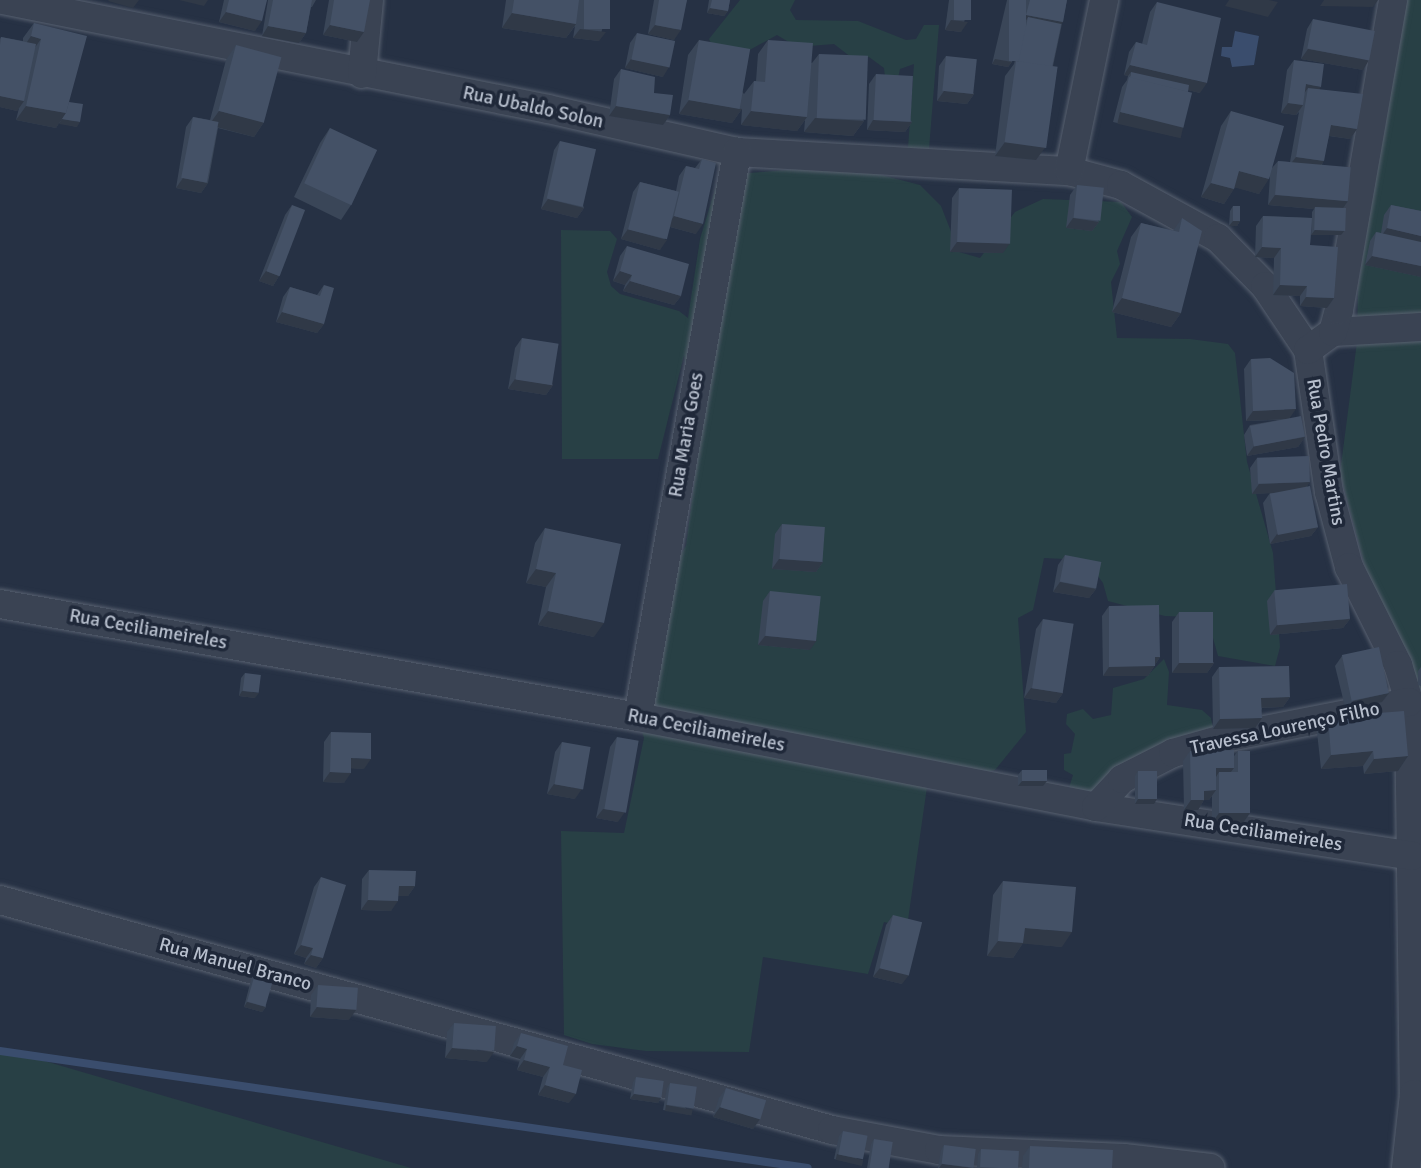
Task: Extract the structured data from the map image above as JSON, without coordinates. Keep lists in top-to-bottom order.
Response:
{
  "streets": {
    "street": [
      "Rua Ubaldo Solon",
      "Rua Maria Goes",
      "Rua Pedro Martins",
      "Rua Ceciliameireles",
      "Travessa Lourenço Filho",
      "Rua Manuel Branco"
    ]
  },
  "crossings": [
    ["Rua Ubaldo Solon", "Rua Maria Goes"],
    ["Rua Ubaldo Solon", "Rua Pedro Martins"],
    ["Rua Maria Goes", "Rua Ceciliameireles"],
    ["Rua Pedro Martins", "Rua Ceciliameireles"],
    ["Rua Pedro Martins", "Travessa Lourenço Filho"],
    ["Rua Ceciliameireles", "Travessa Lourenço Filho"]
  ]
}
